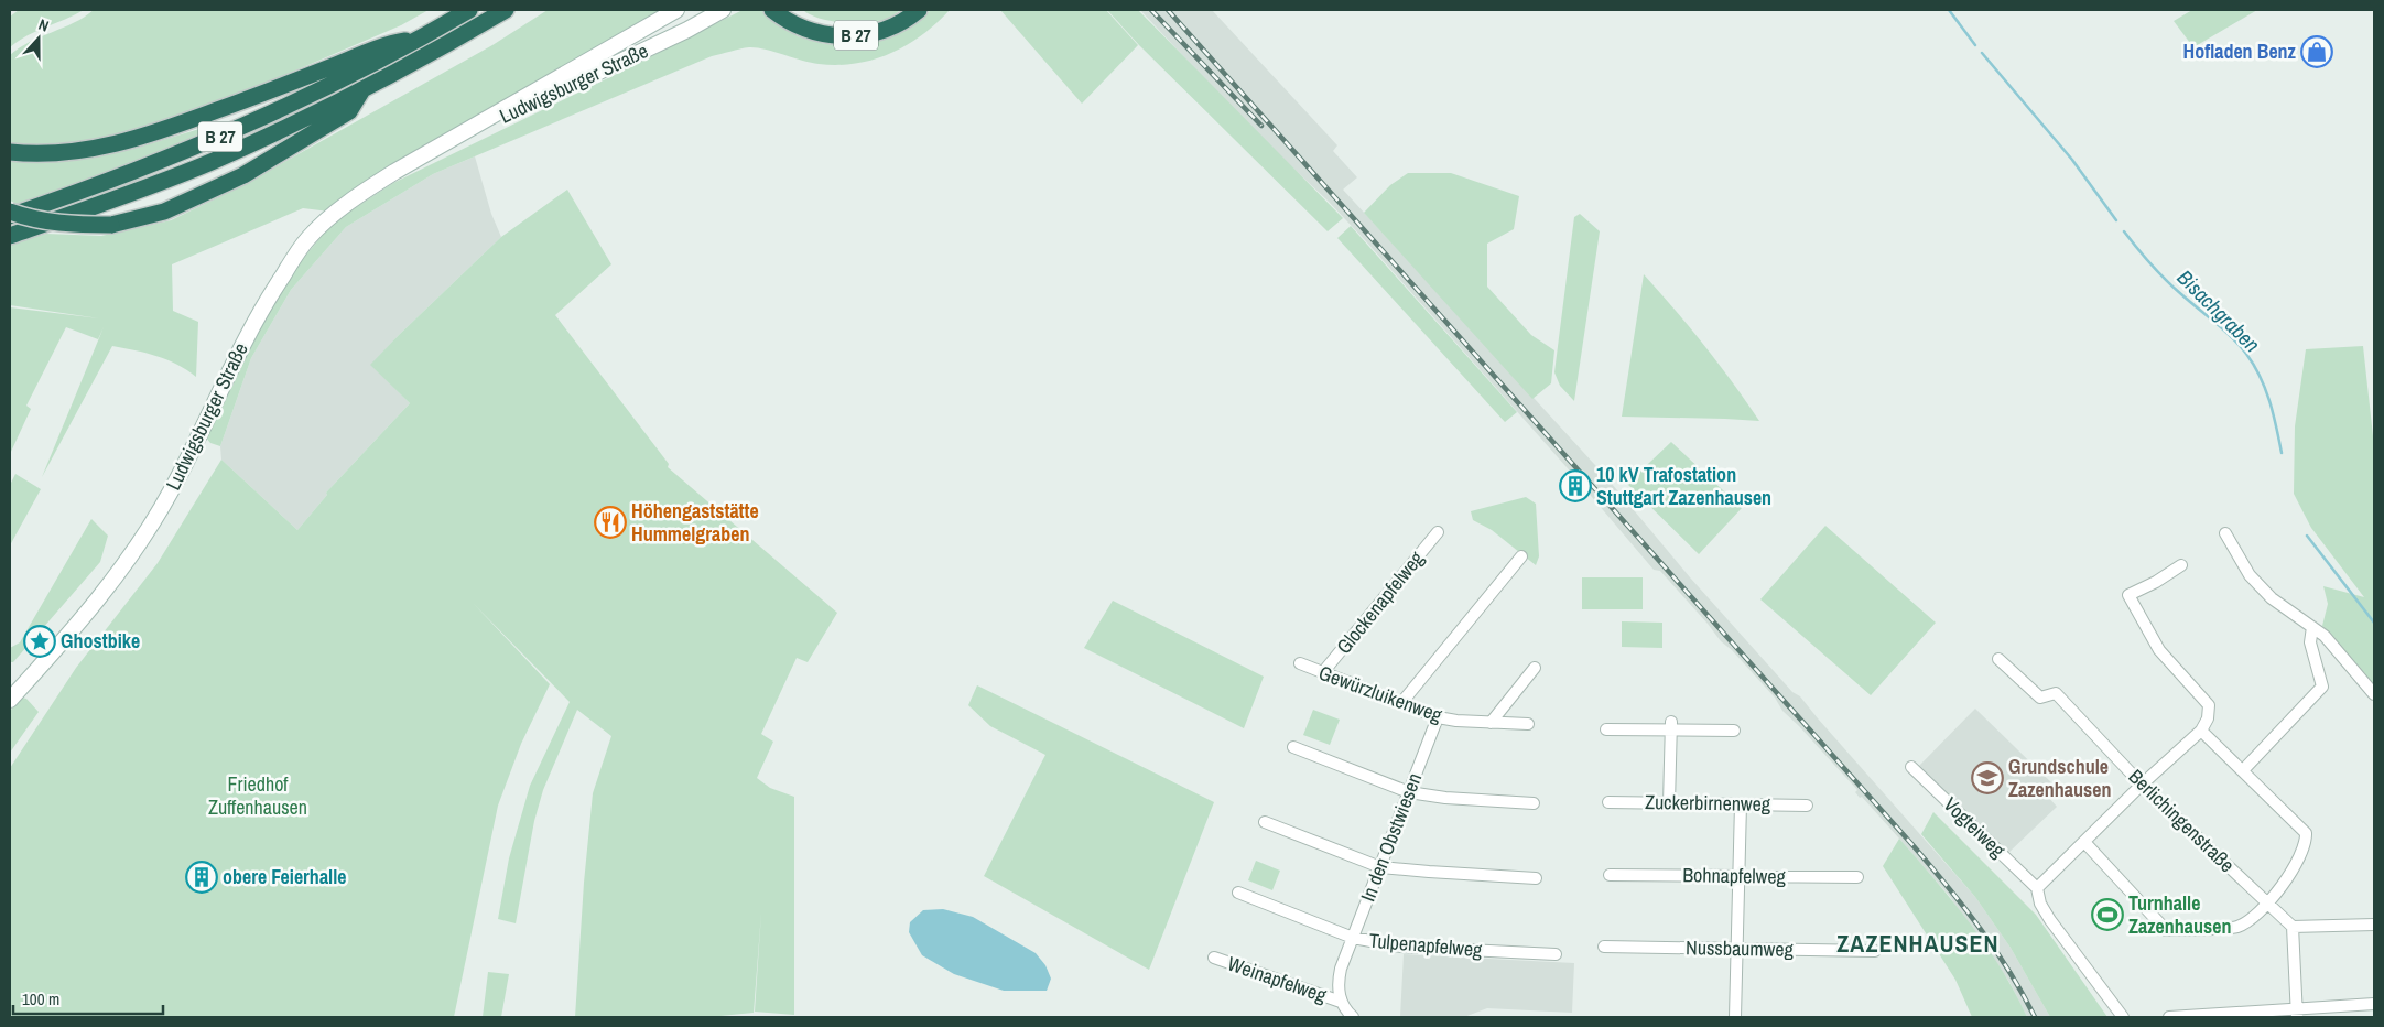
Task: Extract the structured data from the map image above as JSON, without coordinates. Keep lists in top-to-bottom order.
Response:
{
  "streets": {
    "highway": ["B 27"],
    "main road": ["Ludwigsburger Straße"],
    "street": [
      "Glockenapfelweg",
      "Gewürzluikenweg",
      "Zuckerbirnenweg",
      "Berlichingenstraße",
      "Vogteiweg",
      "In den Obstwiesen",
      "Bohnapfelweg",
      "Tulpenapfelweg",
      "Nussbaumweg",
      "Weinapfelweg"
    ]
  },
  "crossings": [
    ["Glockenapfelweg", "Gewürzluikenweg"],
    ["Gewürzluikenweg", "In den Obstwiesen"],
    ["In den Obstwiesen", "Tulpenapfelweg"],
    ["In den Obstwiesen", "Weinapfelweg"]
  ],
  "districts": ["ZAZENHAUSEN"],
  "water": ["Bisachgraben"],
  "parks": ["Friedhof Zuffenhausen"],
  "places": {
    "shop": ["Hofladen Benz"],
    "building": ["10 kV Trafostation Stuttgart Zazenhausen", "obere Feierhalle"],
    "restaurant": ["Höhengaststätte Hummelgraben"],
    "place": ["Ghostbike"],
    "school or university": ["Grundschule Zazenhausen"],
    "sports": ["Turnhalle Zazenhausen"]
  },
  "scale_bar": "100 m",
  "north": "top"
}
